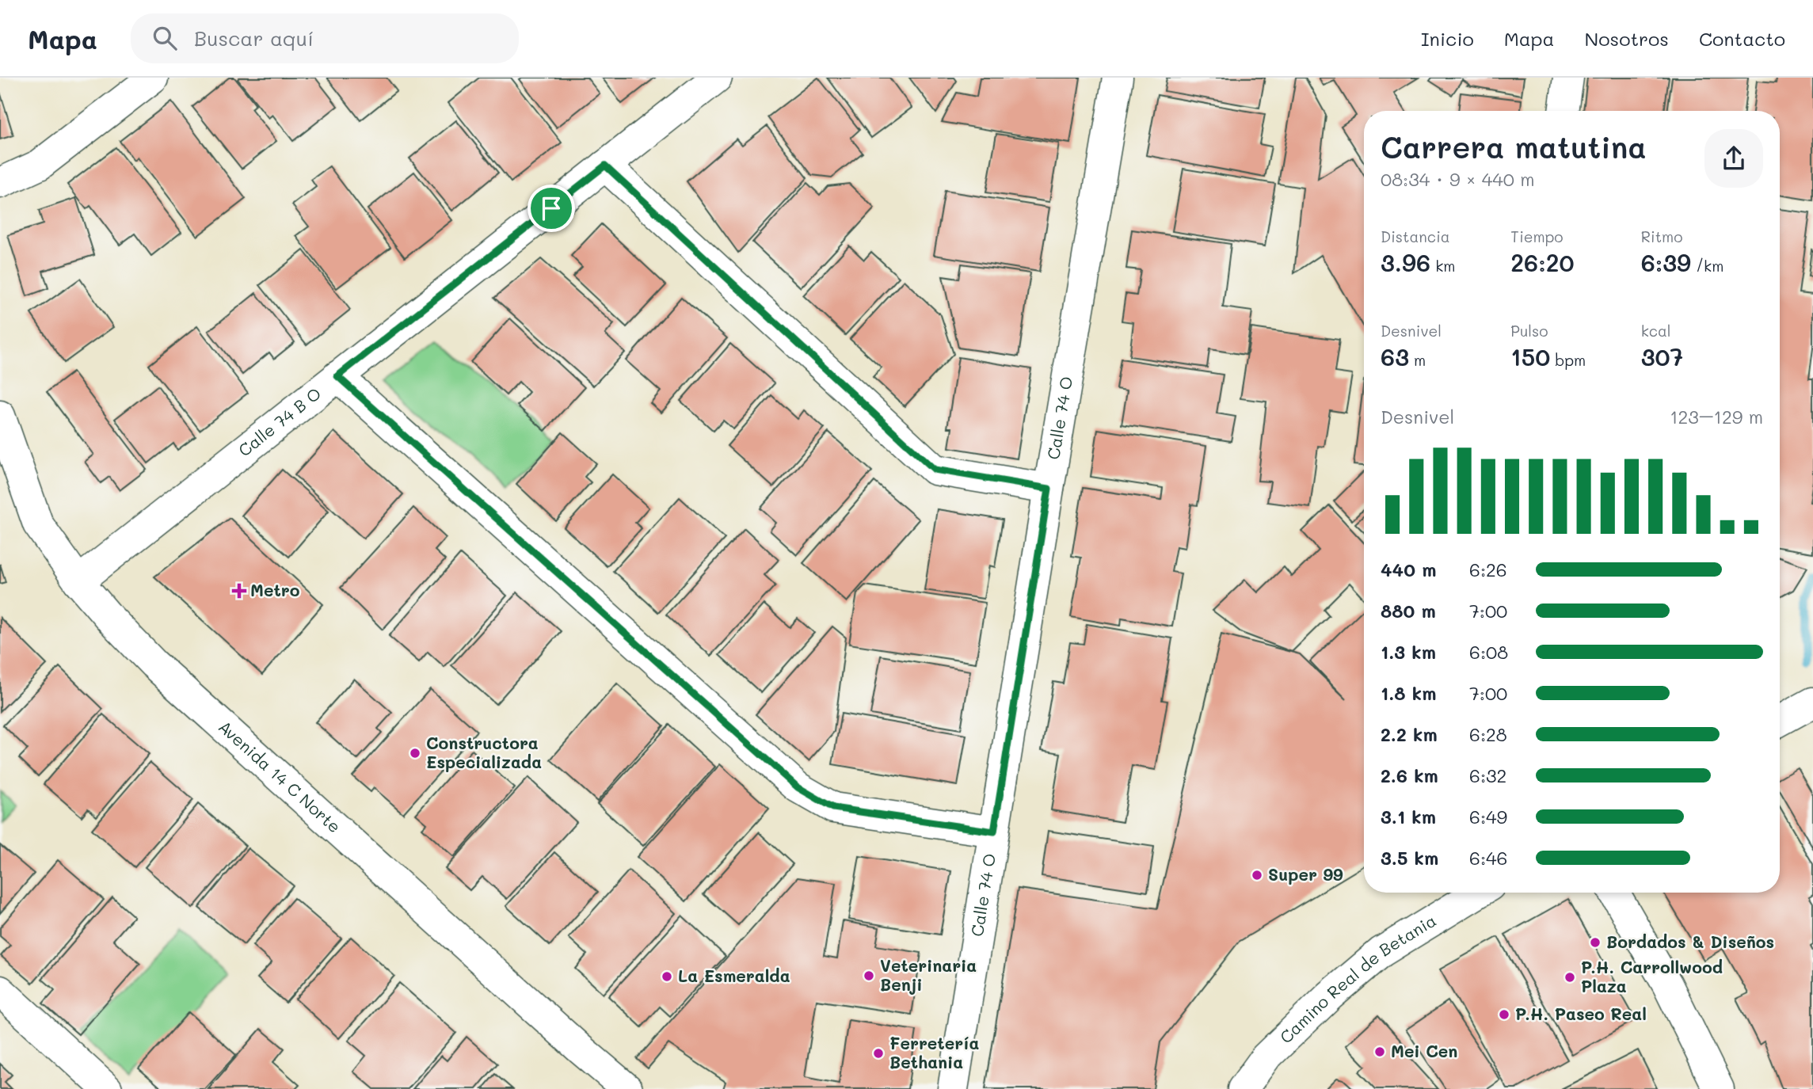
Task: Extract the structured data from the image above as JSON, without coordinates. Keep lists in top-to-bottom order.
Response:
{
  "streets": {
    "street": [
      "Calle 74 O",
      "Calle 74 B O",
      "Avenida 14 C Norte",
      "Camino Real de Betania"
    ]
  },
  "crossings": [
    ["Calle 74 B O", "Avenida 14 C Norte"]
  ],
  "places": {
    "health": ["Metro"],
    "other": [
      "Constructora Especializada",
      "Super 99",
      "Bordados & Diseños",
      "Veterinaria Benji",
      "La Esmeralda",
      "P.H. Carrollwood Plaza",
      "P.H. Paseo Real",
      "Mei Cen",
      "Ferretería Bethania"
    ]
  },
  "page": {
    "header": "Mapa",
    "search": "Buscar aquí",
    "nav": [
      "Inicio",
      "Mapa",
      "Nosotros",
      "Contacto"
    ],
    "heading": ["Carrera matutina", "08:34 · 9 × 440 m"],
    "stats": [
      ["Distancia", "3.96 km"],
      ["Tiempo", "26:20"],
      ["Ritmo", "6:39 /km"],
      ["Desnivel", "63 m"],
      ["Pulso", "150 bpm"],
      ["kcal", "307"]
    ],
    "chart": ["Desnivel", "123–129 m"],
    "list": [
      {
        "name": "440 m",
        "note": "6:26"
      },
      {
        "name": "880 m",
        "note": "7:00"
      },
      {
        "name": "1.3 km",
        "note": "6:08"
      },
      {
        "name": "1.8 km",
        "note": "7:00"
      },
      {
        "name": "2.2 km",
        "note": "6:28"
      },
      {
        "name": "2.6 km",
        "note": "6:32"
      },
      {
        "name": "3.1 km",
        "note": "6:49"
      },
      {
        "name": "3.5 km",
        "note": "6:46"
      }
    ]
  }
}
